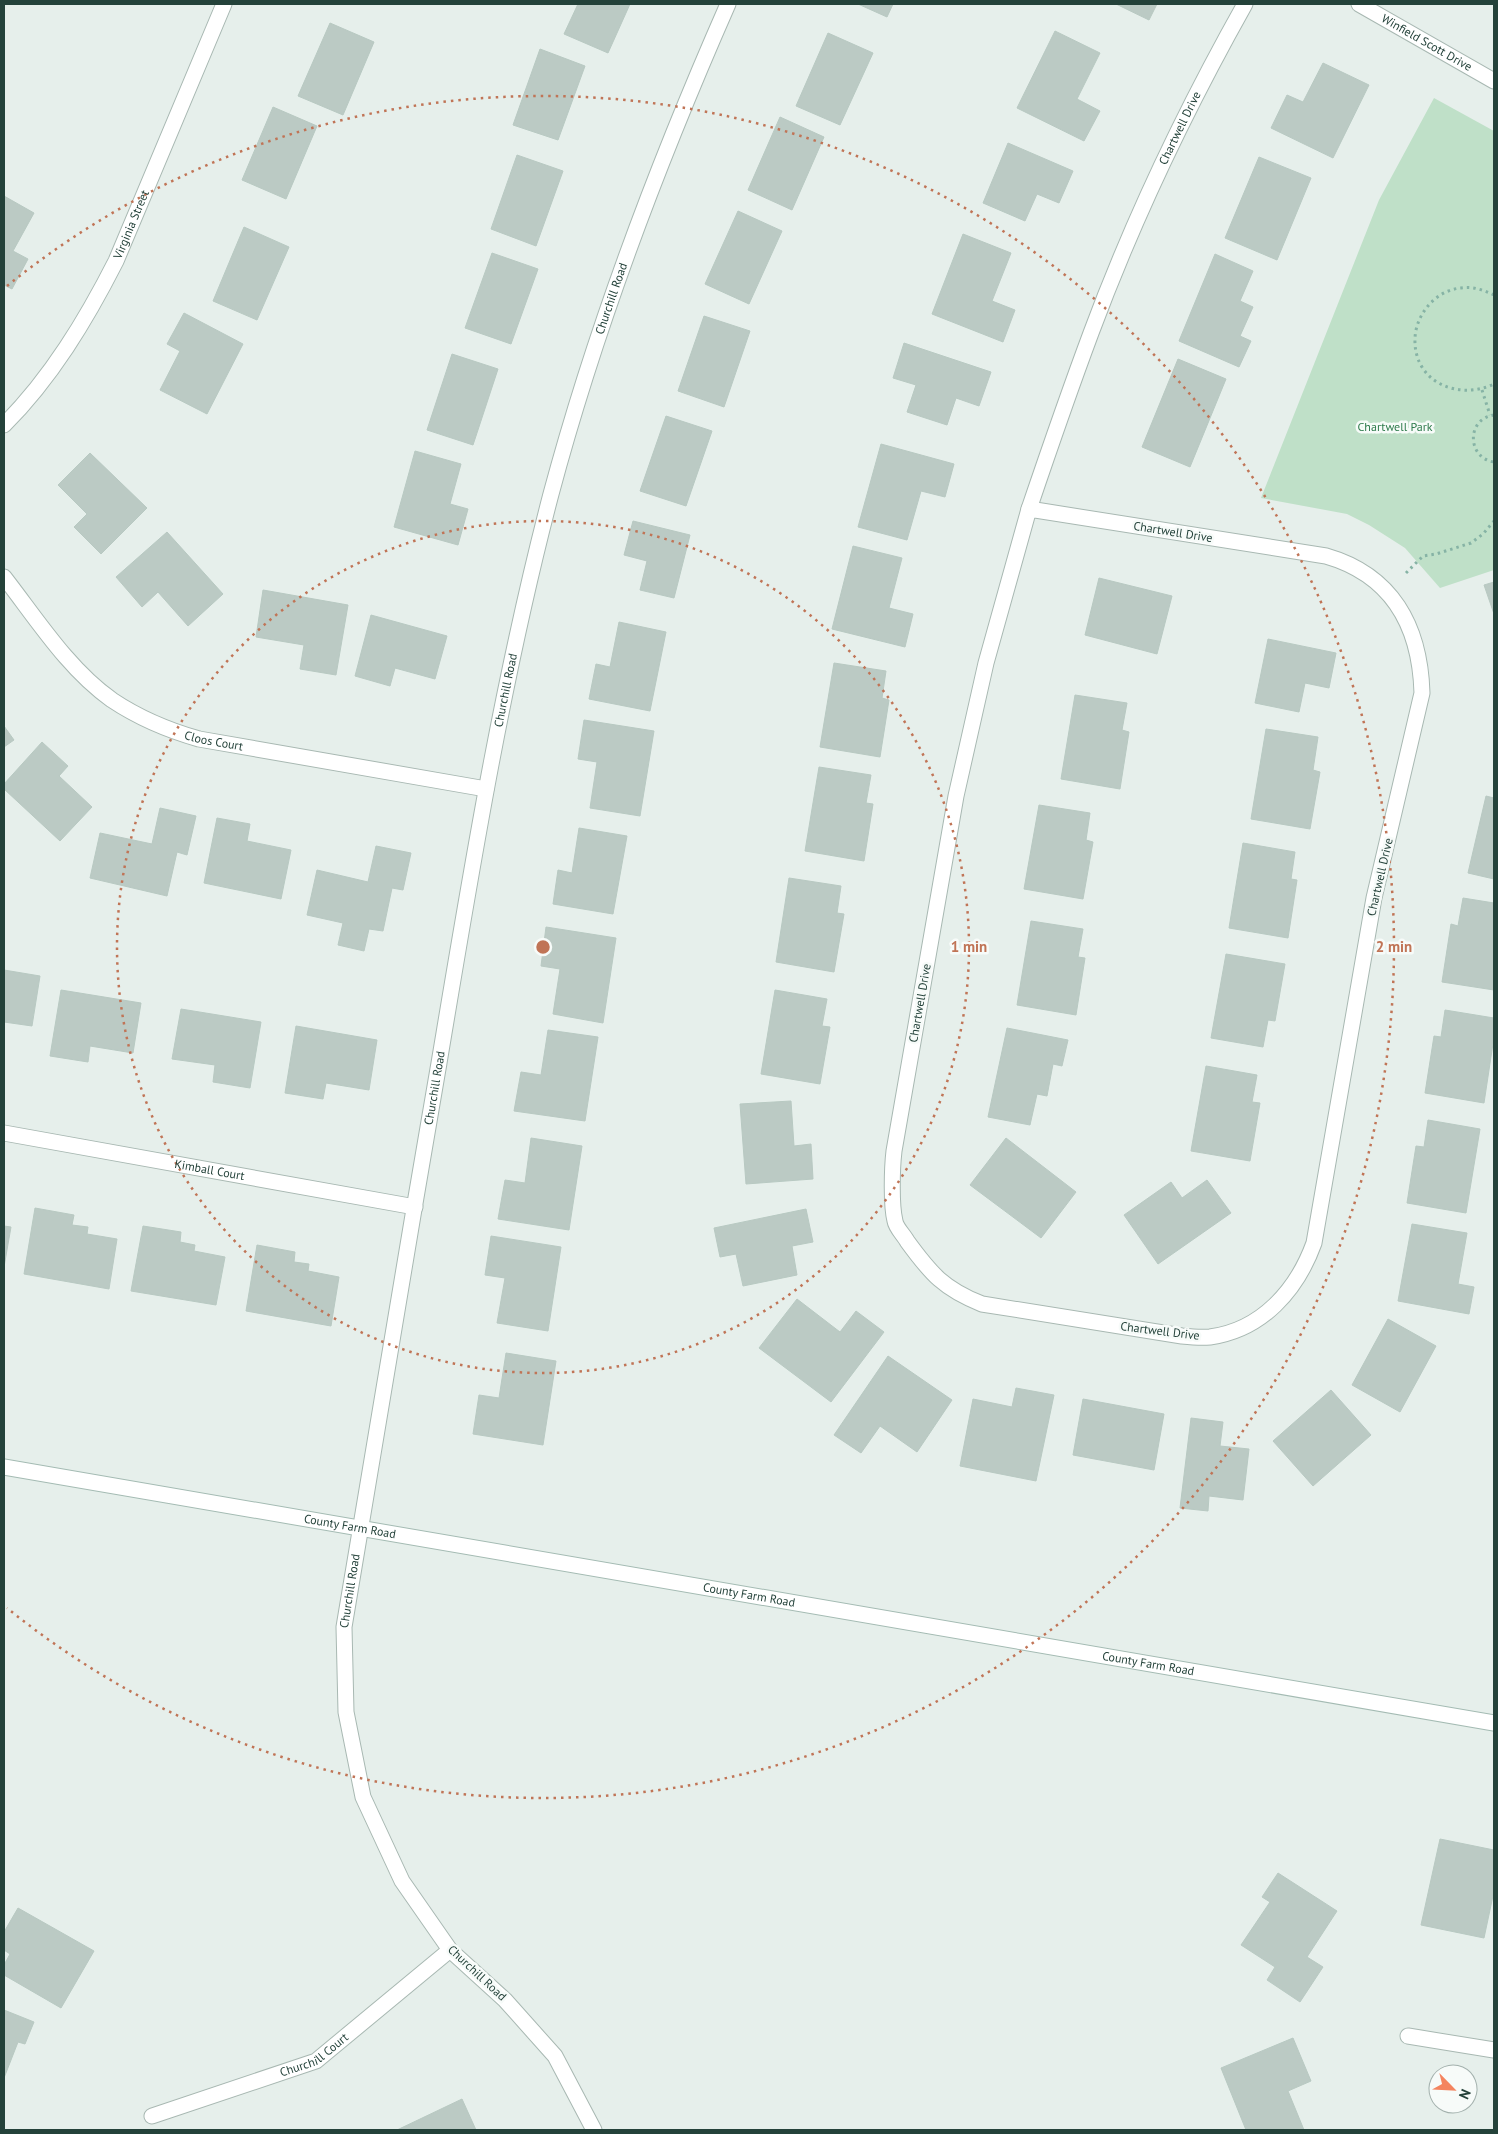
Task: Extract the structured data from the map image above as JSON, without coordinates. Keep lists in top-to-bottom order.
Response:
{
  "streets": {
    "street": [
      "Winfield Scott Drive",
      "Chartwell Drive",
      "Virginia Street",
      "Churchill Road",
      "Cloos Court",
      "Kimball Court",
      "County Farm Road",
      "Churchill Court"
    ]
  },
  "crossings": [
    ["Churchill Road", "Cloos Court"],
    ["Churchill Road", "Kimball Court"],
    ["Churchill Road", "County Farm Road"],
    ["Churchill Road", "Churchill Court"]
  ],
  "parks": ["Chartwell Park"],
  "north": "bottom right",
  "rings": ["1 min", "2 min"]
}
